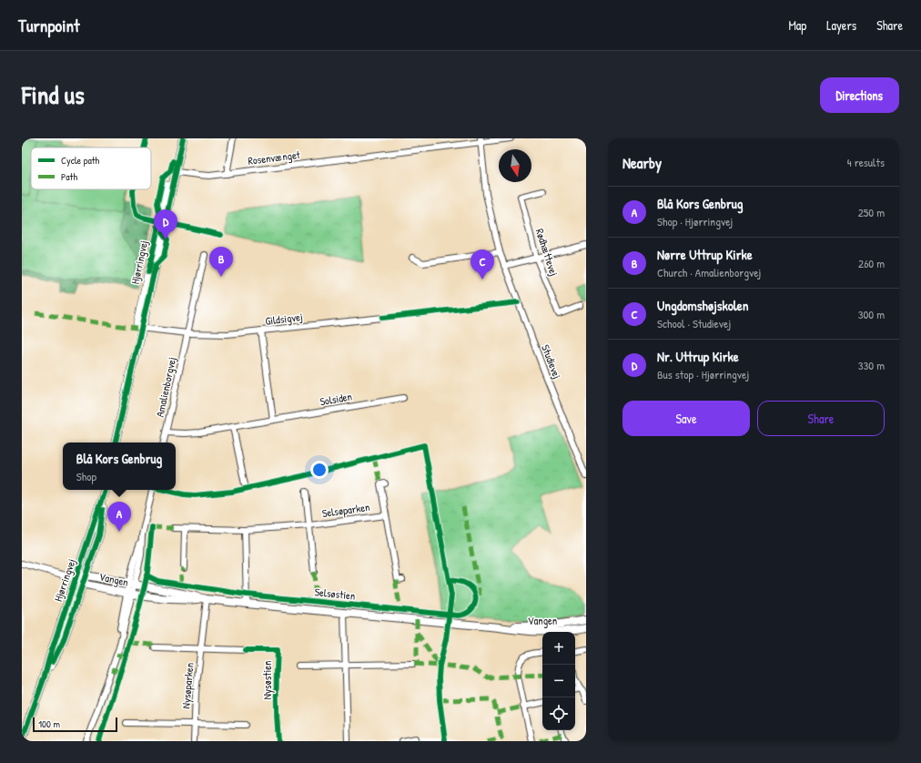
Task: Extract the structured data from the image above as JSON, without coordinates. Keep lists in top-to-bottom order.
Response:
{
  "streets": {
    "main road": ["Hjørringvej"],
    "street": [
      "Rosenvænget",
      "Rødhættevej",
      "Gildsigvej",
      "Studievej",
      "Amalienborgvej",
      "Solsiden",
      "Selsøparken",
      "Vangen",
      "Nysøparken"
    ],
    "cycle path": ["Selsøstien", "Nysøstien"]
  },
  "crossings": [
    ["Rosenvænget", "Hjørringvej"],
    ["Rosenvænget", "Studievej"],
    ["Hjørringvej", "Vangen"],
    ["Gildsigvej", "Amalienborgvej"],
    ["Amalienborgvej", "Solsiden"],
    ["Vangen", "Nysøparken"]
  ],
  "legend": ["Cycle path", "Path"],
  "scale_bar": "100 m",
  "north": "bottom",
  "page": {
    "header": "Turnpoint",
    "nav": ["Map", "Layers", "Share"],
    "title": "Find us",
    "buttons": [
      "Directions",
      ["Save", "Share"]
    ],
    "heading": ["Nearby", "4 results"],
    "list": [
      {
        "mark": "A",
        "name": "Blå Kors Genbrug",
        "note": "Shop · Hjørringvej",
        "value": "250 m"
      },
      {
        "mark": "B",
        "name": "Nørre Uttrup Kirke",
        "note": "Church · Amalienborgvej",
        "value": "260 m"
      },
      {
        "mark": "C",
        "name": "Ungdomshøjskolen",
        "note": "School · Studievej",
        "value": "300 m"
      },
      {
        "mark": "D",
        "name": "Nr. Uttrup Kirke",
        "note": "Bus stop · Hjørringvej",
        "value": "330 m"
      }
    ],
    "pins": [
      "D",
      "B",
      "C",
      "A"
    ],
    "popup": ["Blå Kors Genbrug", "Shop"],
    "map_buttons": ["+", "−"],
    "scale": "100 m"
  }
}
